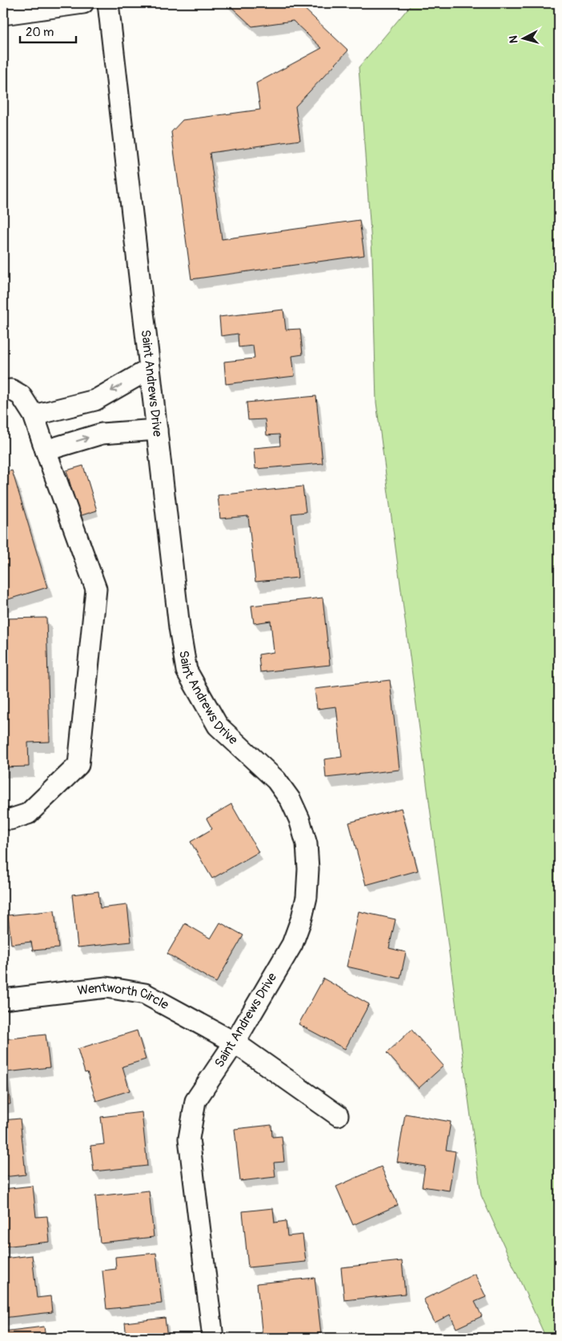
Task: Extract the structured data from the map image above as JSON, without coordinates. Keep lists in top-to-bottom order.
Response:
{
  "streets": {
    "street": ["Saint Andrews Drive", "Wentworth Circle"]
  },
  "crossings": [
    ["Saint Andrews Drive", "Wentworth Circle"]
  ],
  "scale_bar": "20 m",
  "north": "left"
}
